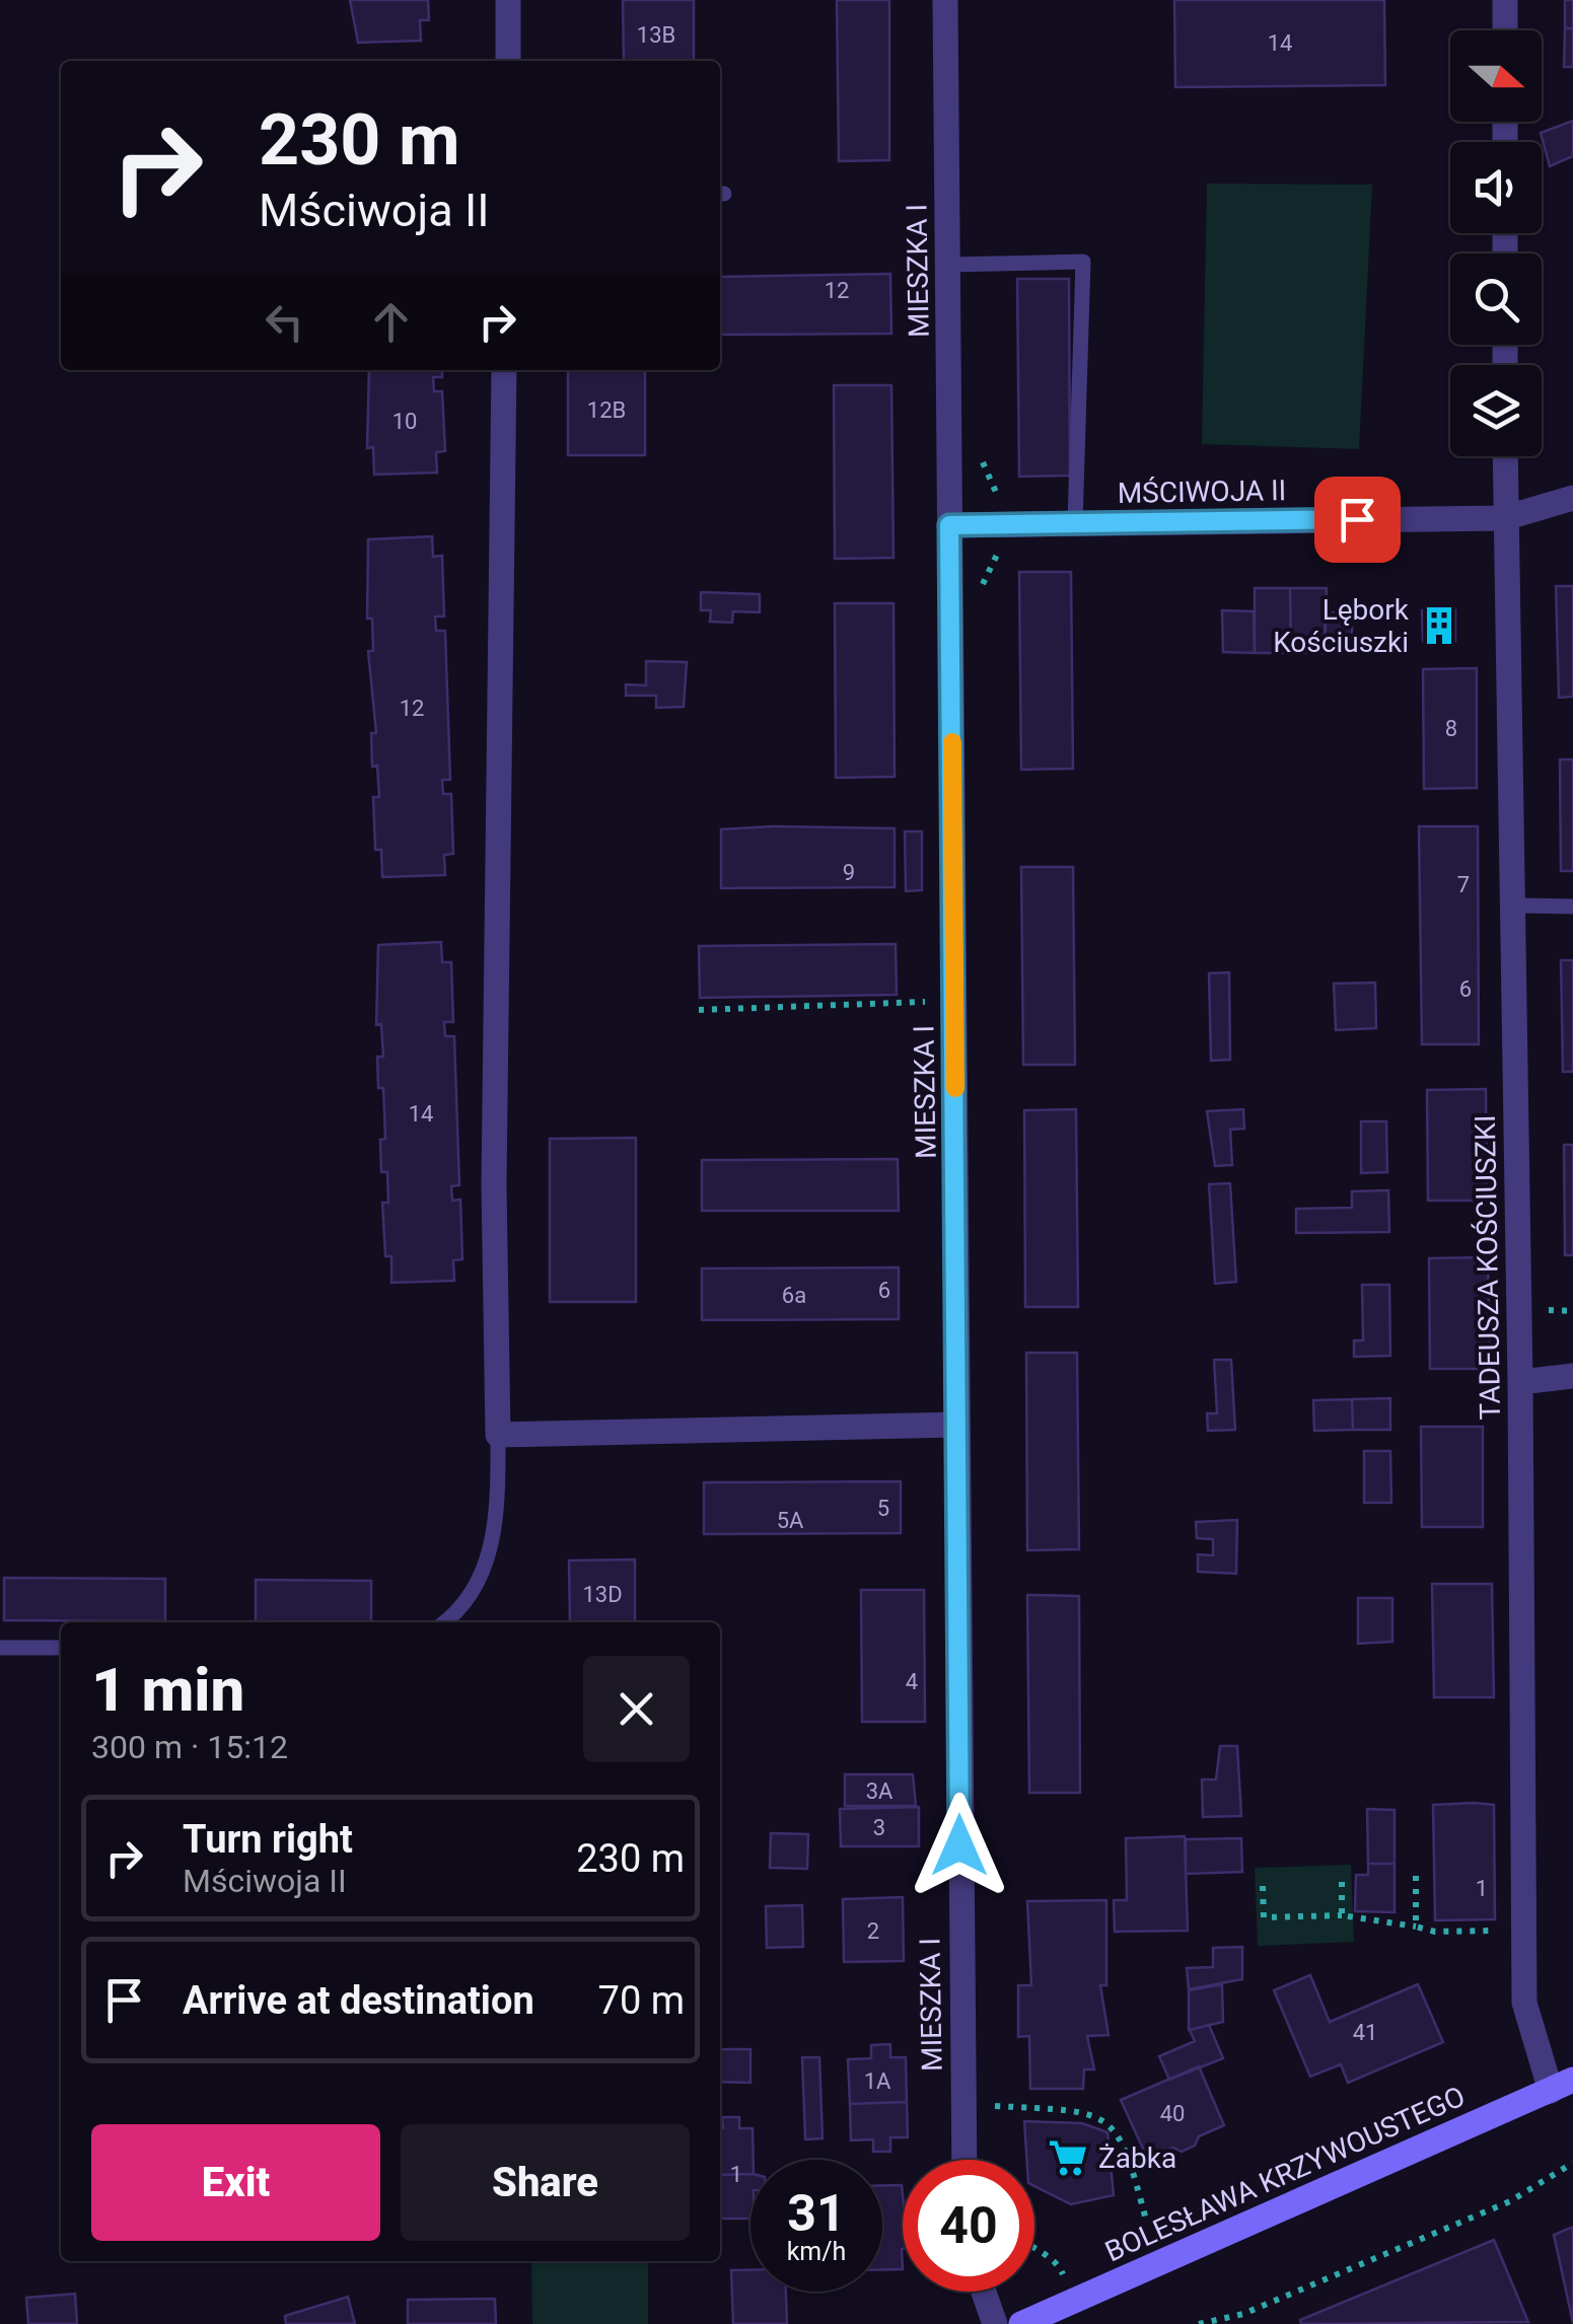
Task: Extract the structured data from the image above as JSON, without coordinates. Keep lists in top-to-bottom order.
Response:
{
  "streets": {
    "main road": ["BOLESŁAWA KRZYWOUSTEGO"],
    "street": ["MIESZKA I", "MŚCIWOJA II", "TADEUSZA KOŚCIUSZKI"]
  },
  "crossings": [
    ["MIESZKA I", "MŚCIWOJA II"],
    ["MŚCIWOJA II", "TADEUSZA KOŚCIUSZKI"],
    ["TADEUSZA KOŚCIUSZKI", "BOLESŁAWA KRZYWOUSTEGO"]
  ],
  "places": {
    "building": ["Lębork Kościuszki"],
    "supermarket": ["Żabka"]
  },
  "house_numbers": [
    "13B",
    "14",
    "12",
    "12B",
    "10",
    "12",
    "8",
    "9",
    "7",
    "6",
    "14",
    "6",
    "6a",
    "5",
    "5A",
    "13D",
    "4",
    "3A",
    "3",
    "1",
    "2",
    "41",
    "1A",
    "40",
    "1"
  ],
  "north": "right",
  "page": {
    "turn": ["230 m", "Mściwoja II"],
    "heading": ["1 min", "300 m · 15:12"],
    "list": [
      {
        "name": "Turn right",
        "note": "Mściwoja II",
        "value": "230 m"
      },
      {
        "name": "Arrive at destination",
        "value": "70 m"
      }
    ],
    "buttons": ["Exit", "Share"],
    "speed": "31 km/h",
    "limit": "40"
  }
}
